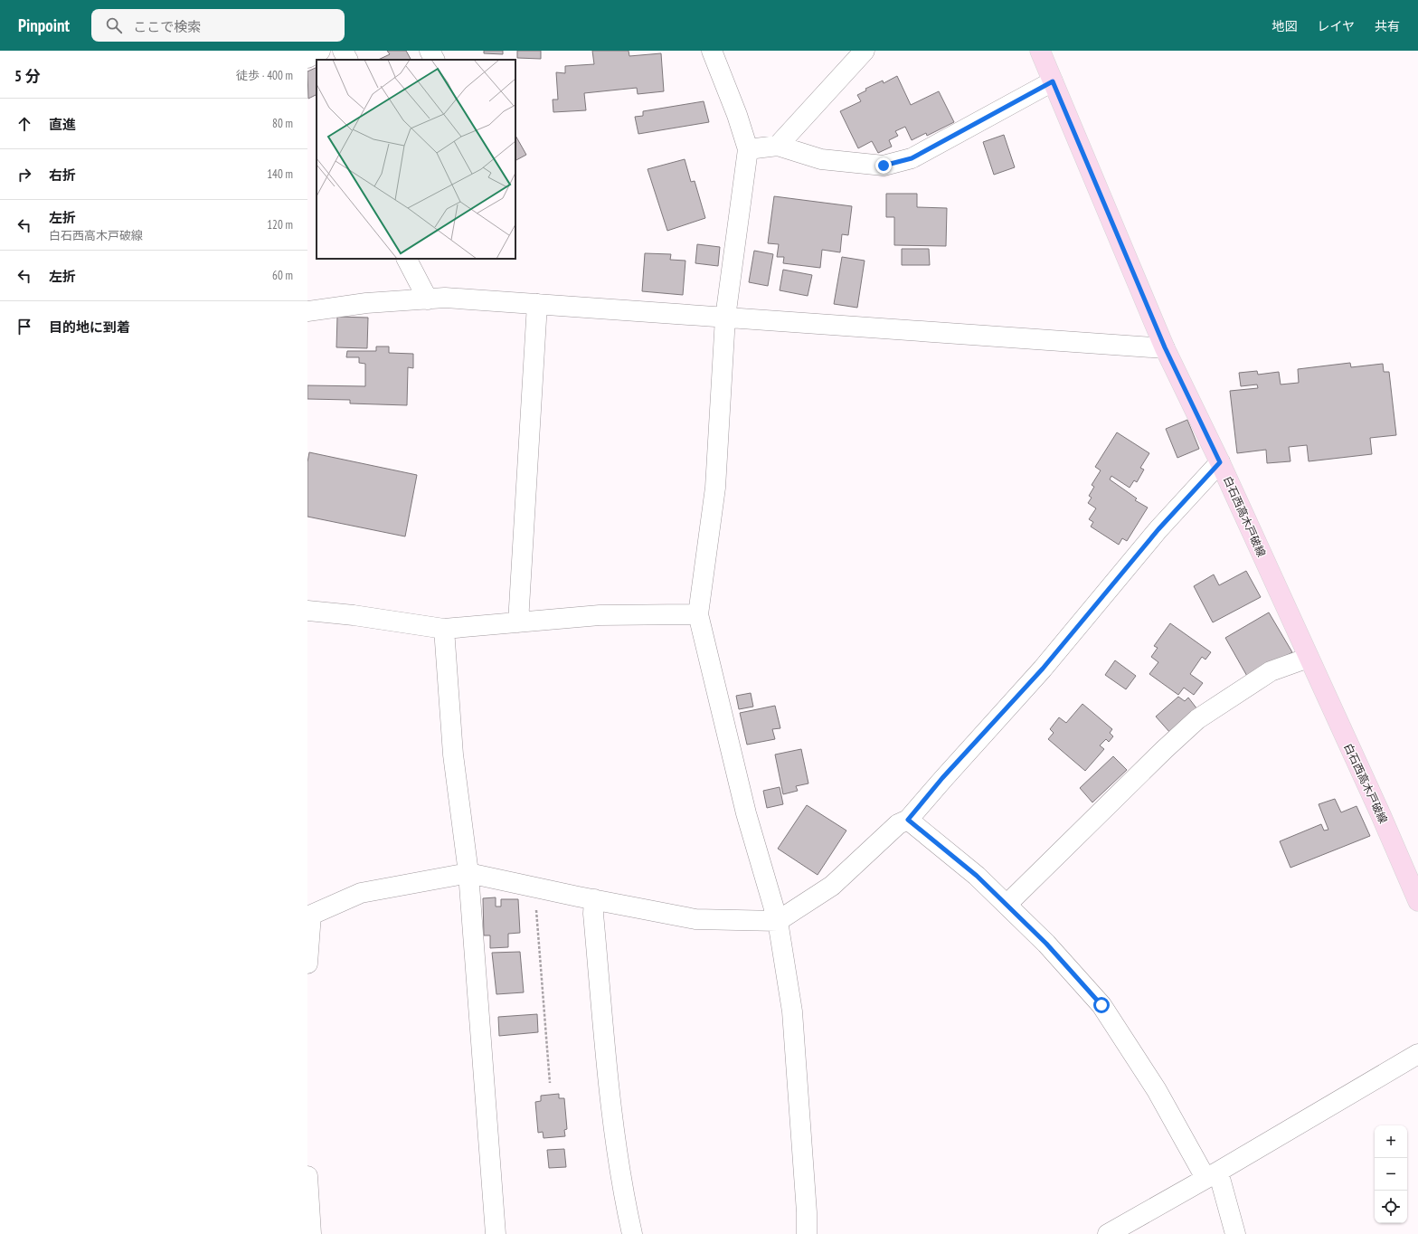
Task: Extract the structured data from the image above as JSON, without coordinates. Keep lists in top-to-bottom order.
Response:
{
  "streets": {
    "main road": ["白石西高木戸破線"]
  },
  "page": {
    "header": "Pinpoint",
    "search": "ここで検索",
    "nav": ["地図", "レイヤ", "共有"],
    "heading": ["5 分", "徒歩 · 400 m"],
    "list": [
      ["直進", "80 m"],
      ["右折", "140 m"],
      ["左折", "白石西高木戸破線", "120 m"],
      ["左折", "60 m"],
      "目的地に到着"
    ],
    "map_buttons": ["+", "−"]
  }
}
